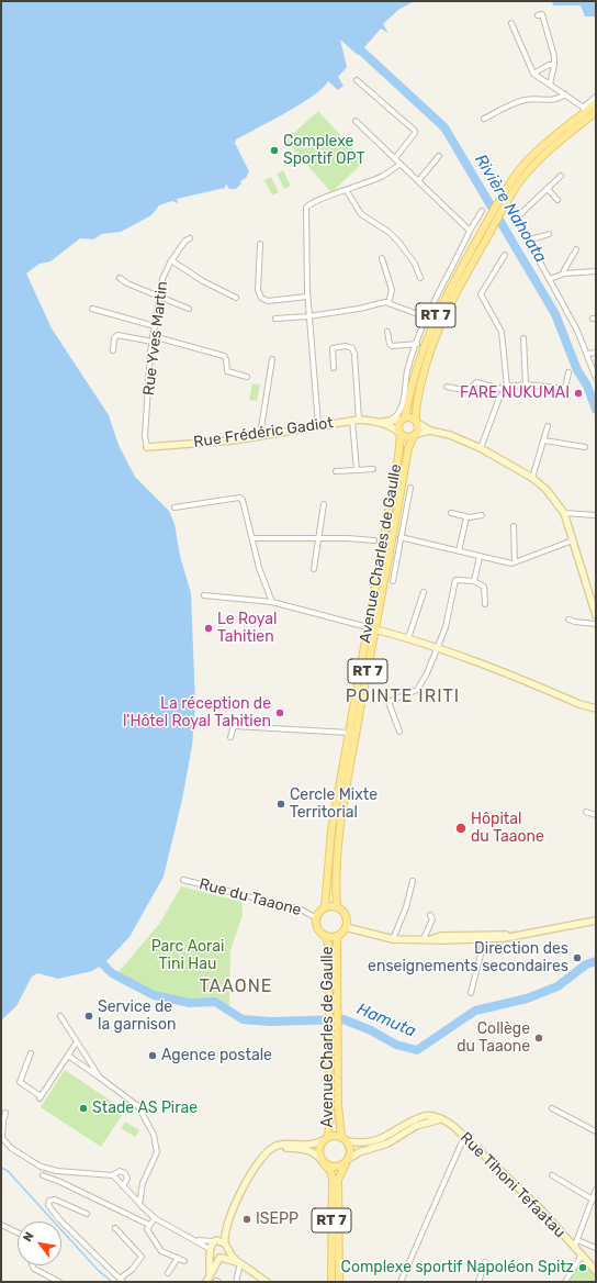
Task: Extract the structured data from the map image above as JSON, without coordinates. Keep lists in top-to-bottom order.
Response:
{
  "streets": {
    "main road": [
      "RT 7",
      "Rue Frédéric Gadiot",
      "Avenue Charles de Gaulle",
      "Rue Tihoni Tefaatau"
    ],
    "street": ["Rue Yves Martin", "Rue du Taaone"]
  },
  "crossings": [
    ["RT 7", "Rue Frédéric Gadiot"],
    ["RT 7", "Avenue Charles de Gaulle"],
    ["RT 7", "Rue Tihoni Tefaatau"],
    ["Rue Yves Martin", "Rue Frédéric Gadiot"],
    ["Rue Frédéric Gadiot", "Avenue Charles de Gaulle"],
    ["Avenue Charles de Gaulle", "Rue du Taaone"],
    ["Avenue Charles de Gaulle", "Rue Tihoni Tefaatau"]
  ],
  "districts": ["POINTE IRITI", "TAAONE"],
  "water": ["Rivière Nahoata", "Hamuta"],
  "parks": ["Parc Aorai Tini Hau"],
  "places": [
    "Complexe Sportif OPT",
    "FARE NUKUMAI",
    "Le Royal Tahitien",
    "La réception de l'Hôtel Royal Tahitien",
    "Cercle Mixte Territorial",
    "Hôpital du Taaone",
    "Direction des enseignements secondaires",
    "Service de la garnison",
    "Collège du Taaone",
    "Agence postale",
    "Stade AS Pirae",
    "ISEPP",
    "Complexe sportif Napoléon Spitz"
  ],
  "north": "top left"
}
